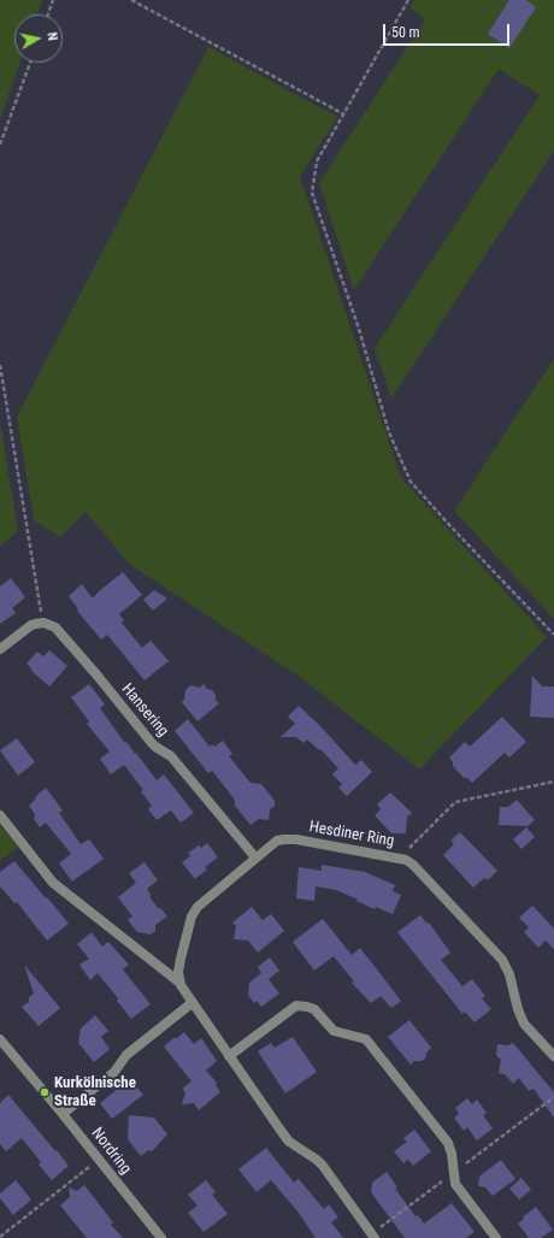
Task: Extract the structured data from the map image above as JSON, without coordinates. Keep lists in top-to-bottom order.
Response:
{
  "streets": {
    "street": ["Hansering", "Hesdiner Ring", "Nordring"]
  },
  "crossings": [
    ["Hansering", "Hesdiner Ring"]
  ],
  "places": ["Kurkölnische Straße"],
  "scale_bar": "50 m",
  "north": "right"
}
